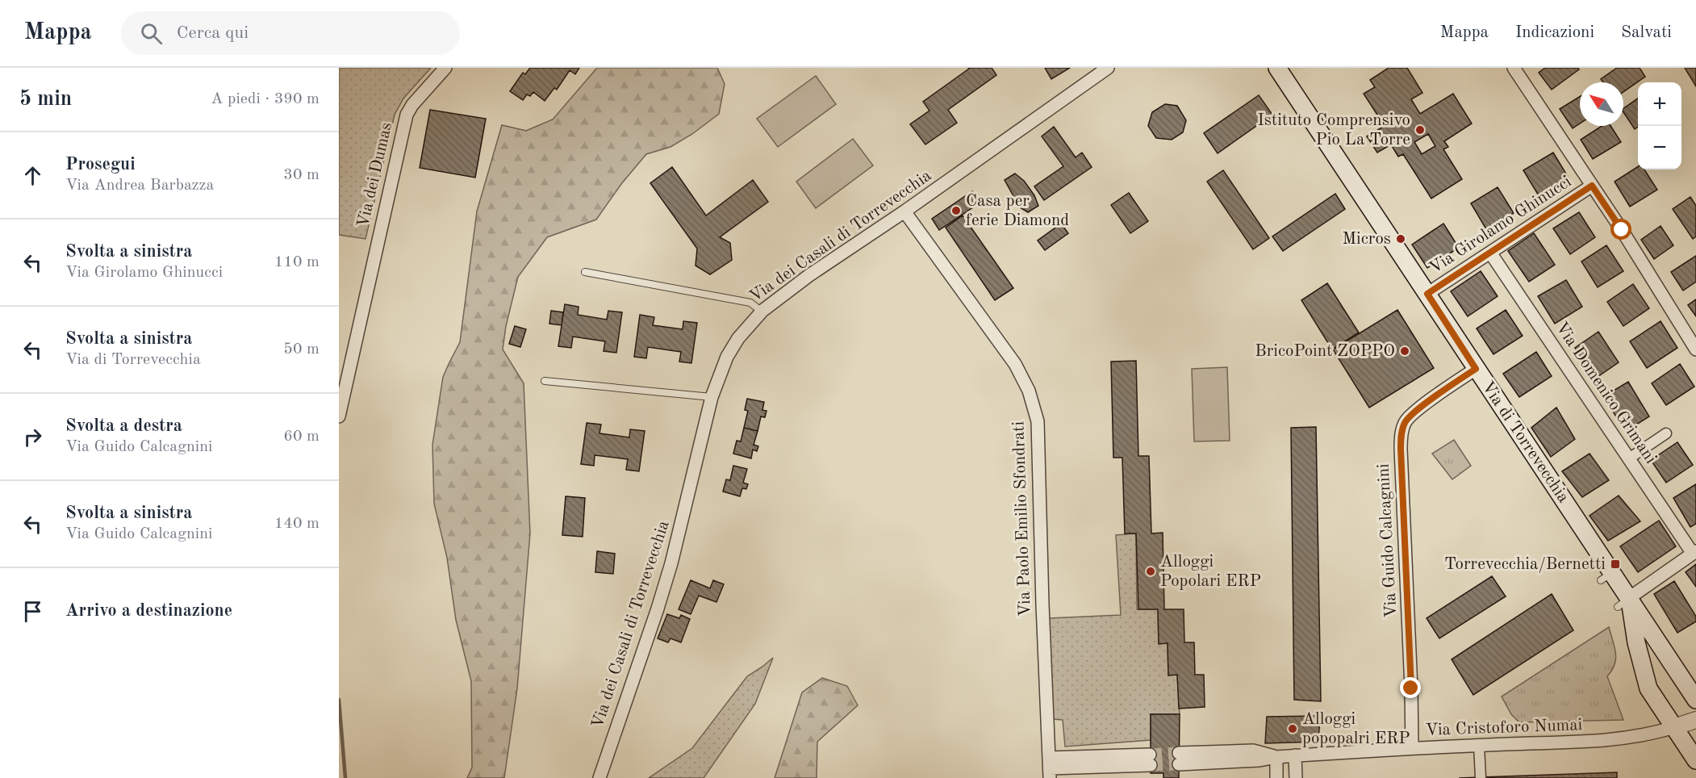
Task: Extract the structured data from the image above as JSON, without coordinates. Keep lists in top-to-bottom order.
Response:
{
  "streets": {
    "main road": ["Via di Torrevecchia"],
    "street": [
      "Via dei Dumas",
      "Via Girolamo Ghinucci",
      "Via dei Casali di Torrevecchia",
      "Via Domenico Grimani",
      "Via Paolo Emilio Sfondrati",
      "Via Guido Calcagnini",
      "Via Cristoforo Numai"
    ]
  },
  "crossings": [
    ["Via Girolamo Ghinucci", "Via Domenico Grimani"],
    ["Via Girolamo Ghinucci", "Via di Torrevecchia"],
    ["Via dei Casali di Torrevecchia", "Via Paolo Emilio Sfondrati"],
    ["Via di Torrevecchia", "Via Guido Calcagnini"],
    ["Via di Torrevecchia", "Via Cristoforo Numai"],
    ["Via Guido Calcagnini", "Via Cristoforo Numai"]
  ],
  "places": {
    "other": [
      "Istituto Comprensivo Pio La Torre",
      "Casa per ferie Diamond",
      "Micros",
      "BricoPoint ZOPPO",
      "Alloggi Popolari ERP",
      "Alloggi popopalri ERP"
    ],
    "transit": ["Torrevecchia/Bernetti"]
  },
  "north": "top left",
  "page": {
    "header": "Mappa",
    "search": "Cerca qui",
    "nav": ["Mappa", "Indicazioni", "Salvati"],
    "heading": ["5 min", "A piedi · 390 m"],
    "map_buttons": ["+", "−"],
    "list": [
      ["Prosegui", "Via Andrea Barbazza", "30 m"],
      ["Svolta a sinistra", "Via Girolamo Ghinucci", "110 m"],
      ["Svolta a sinistra", "Via di Torrevecchia", "50 m"],
      ["Svolta a destra", "Via Guido Calcagnini", "60 m"],
      ["Svolta a sinistra", "Via Guido Calcagnini", "140 m"],
      "Arrivo a destinazione"
    ]
  }
}
